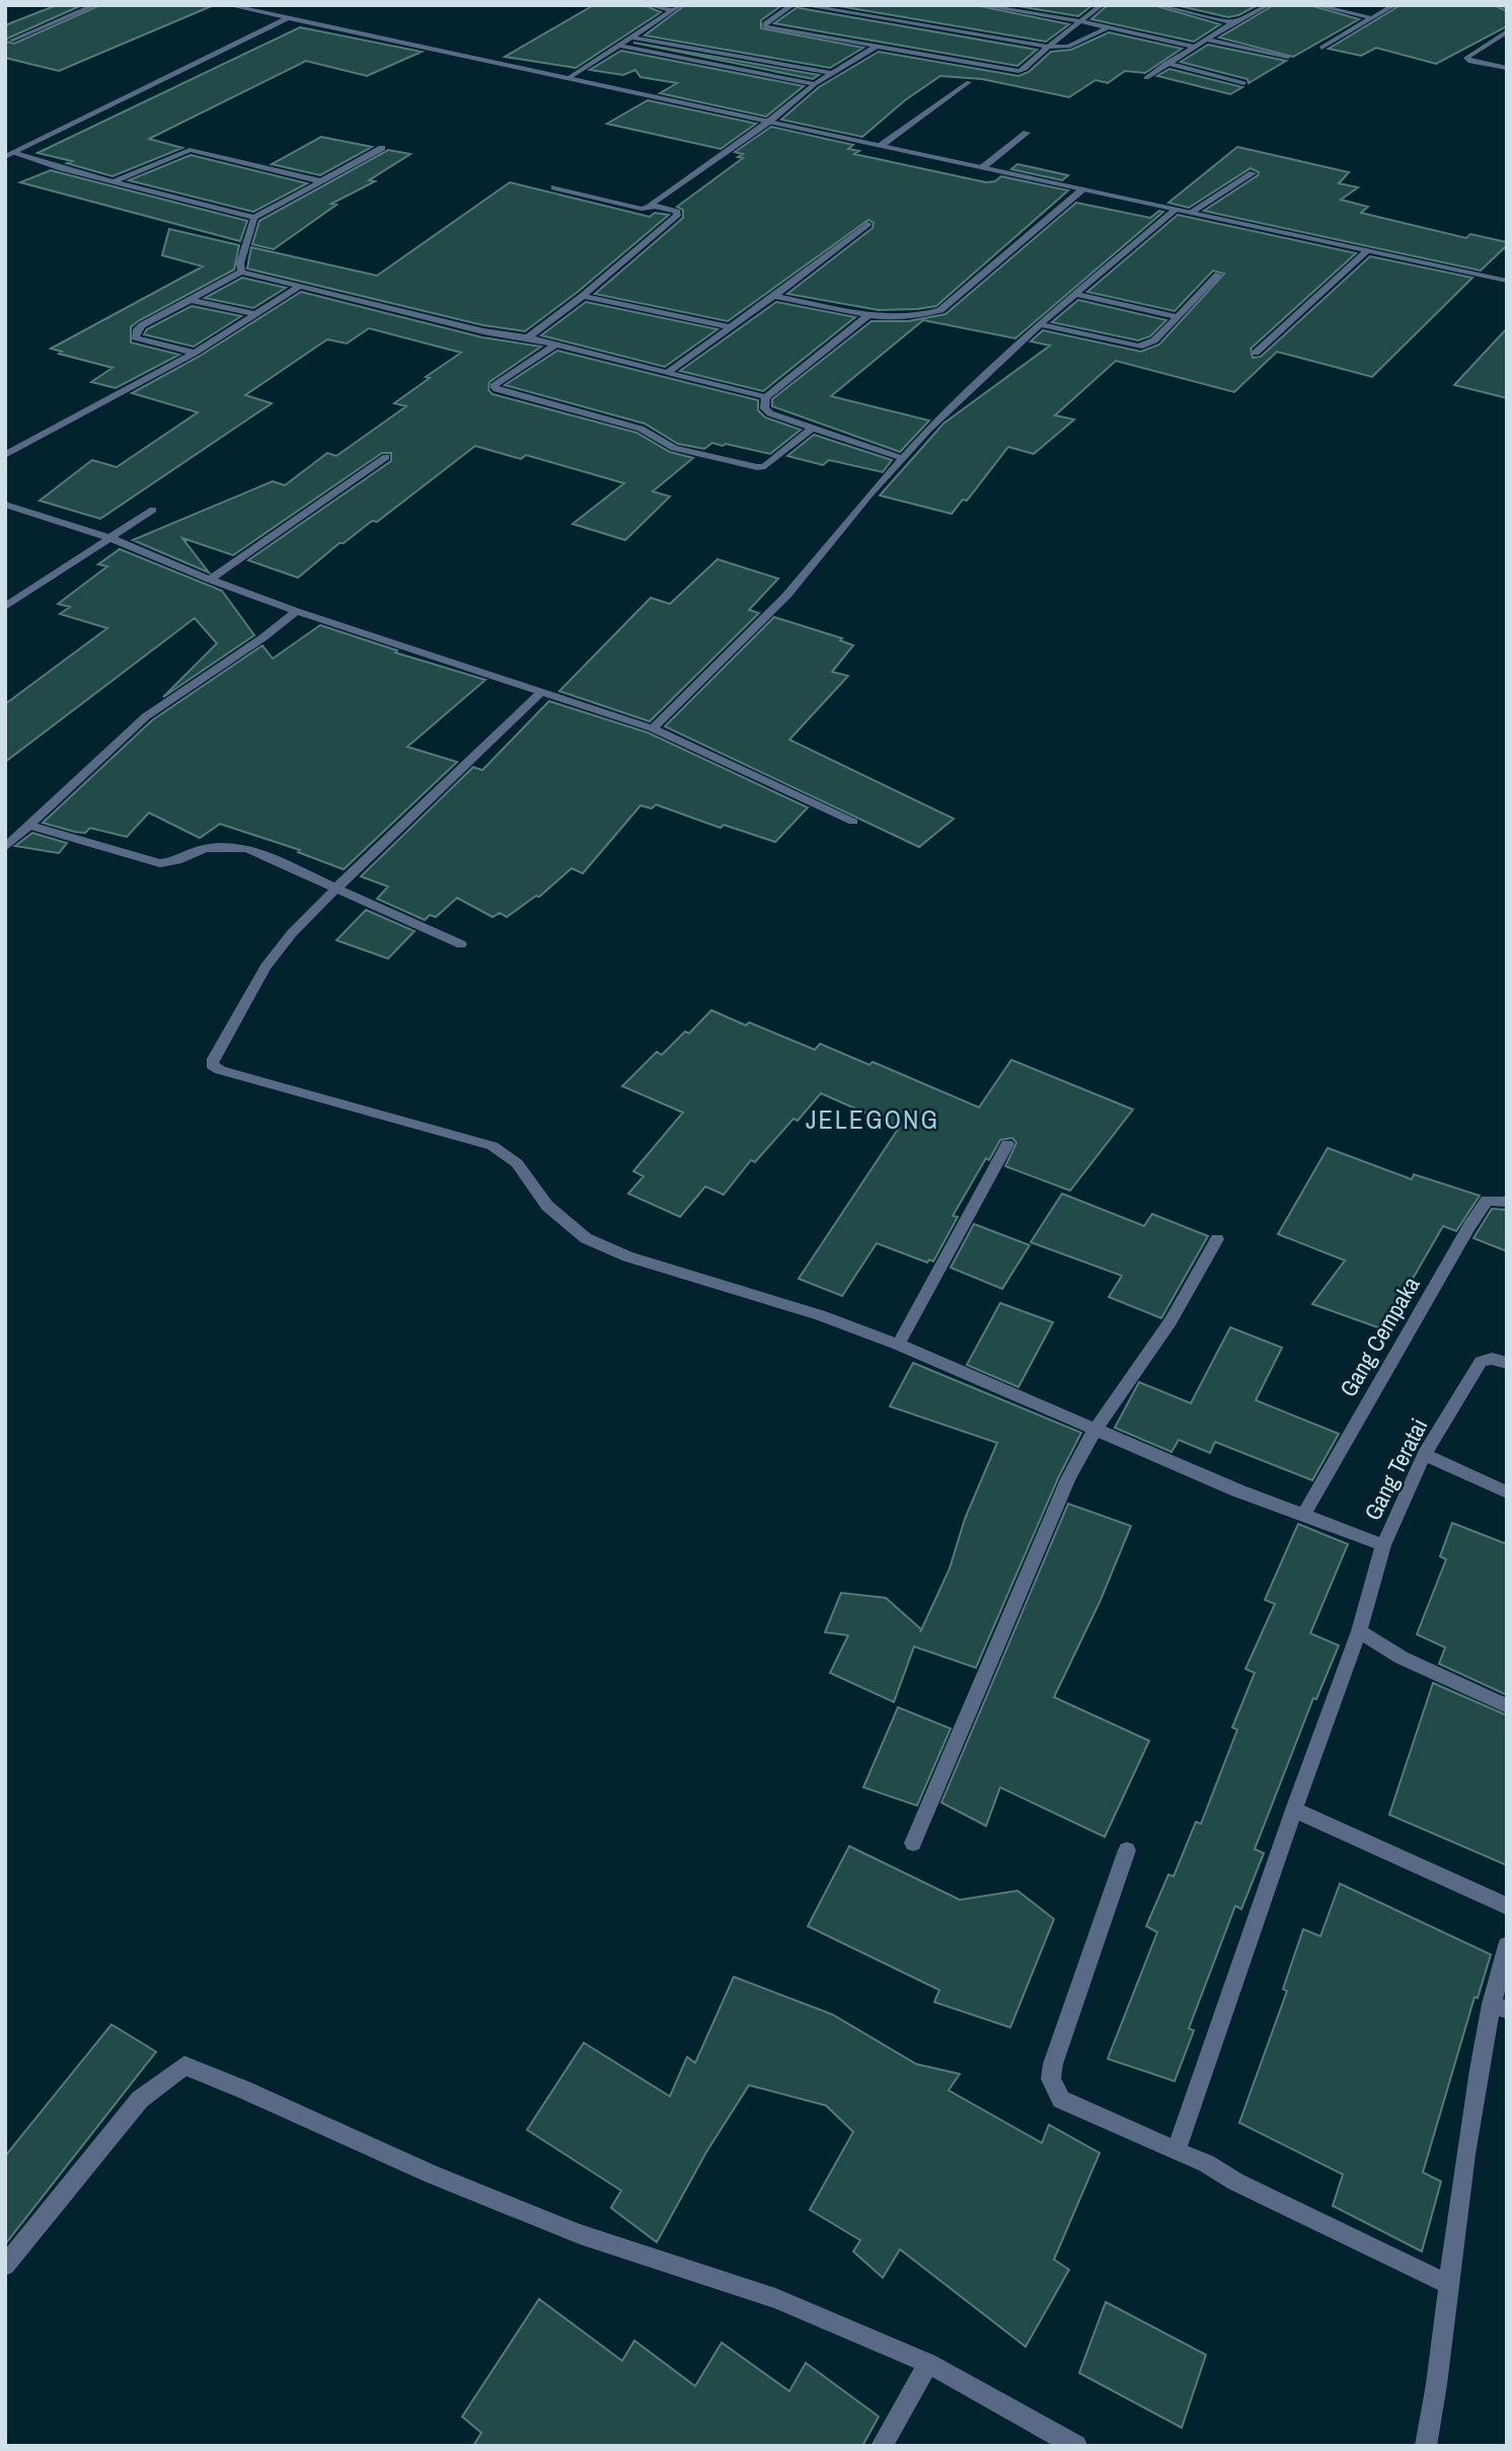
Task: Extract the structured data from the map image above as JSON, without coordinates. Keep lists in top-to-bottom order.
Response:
{
  "streets": {
    "street": ["Gang Cempaka", "Gang Teratai"]
  },
  "districts": ["JELEGONG"]
}
